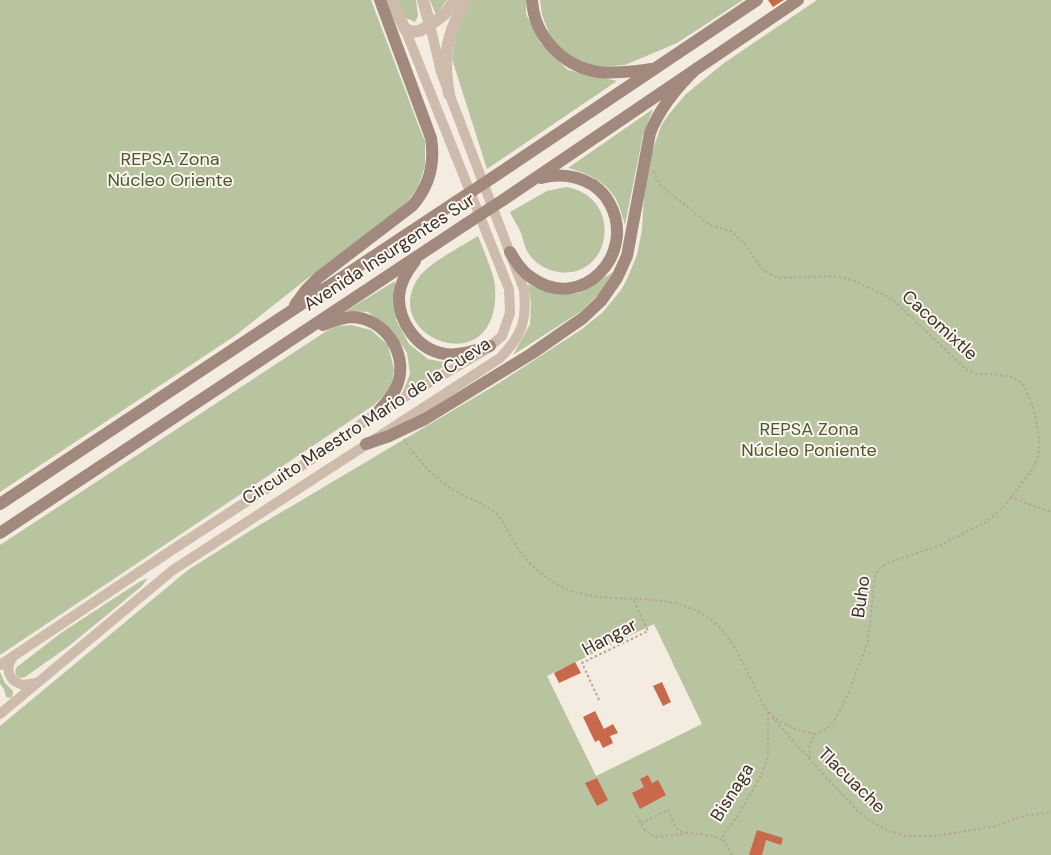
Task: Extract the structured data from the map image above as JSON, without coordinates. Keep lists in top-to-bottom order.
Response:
{
  "streets": {
    "main road": ["Avenida Insurgentes Sur"],
    "street": ["Circuito Maestro Mario de la Cueva"],
    "path": [
      "Cacomixtle",
      "Buho",
      "Hangar",
      "Tlacuache",
      "Bisnaga"
    ]
  },
  "crossings": [
    ["Cacomixtle", "Buho"],
    ["Tlacuache", "Bisnaga"]
  ],
  "parks": ["REPSA Zona Núcleo Oriente", "REPSA Zona Núcleo Poniente"]
}
